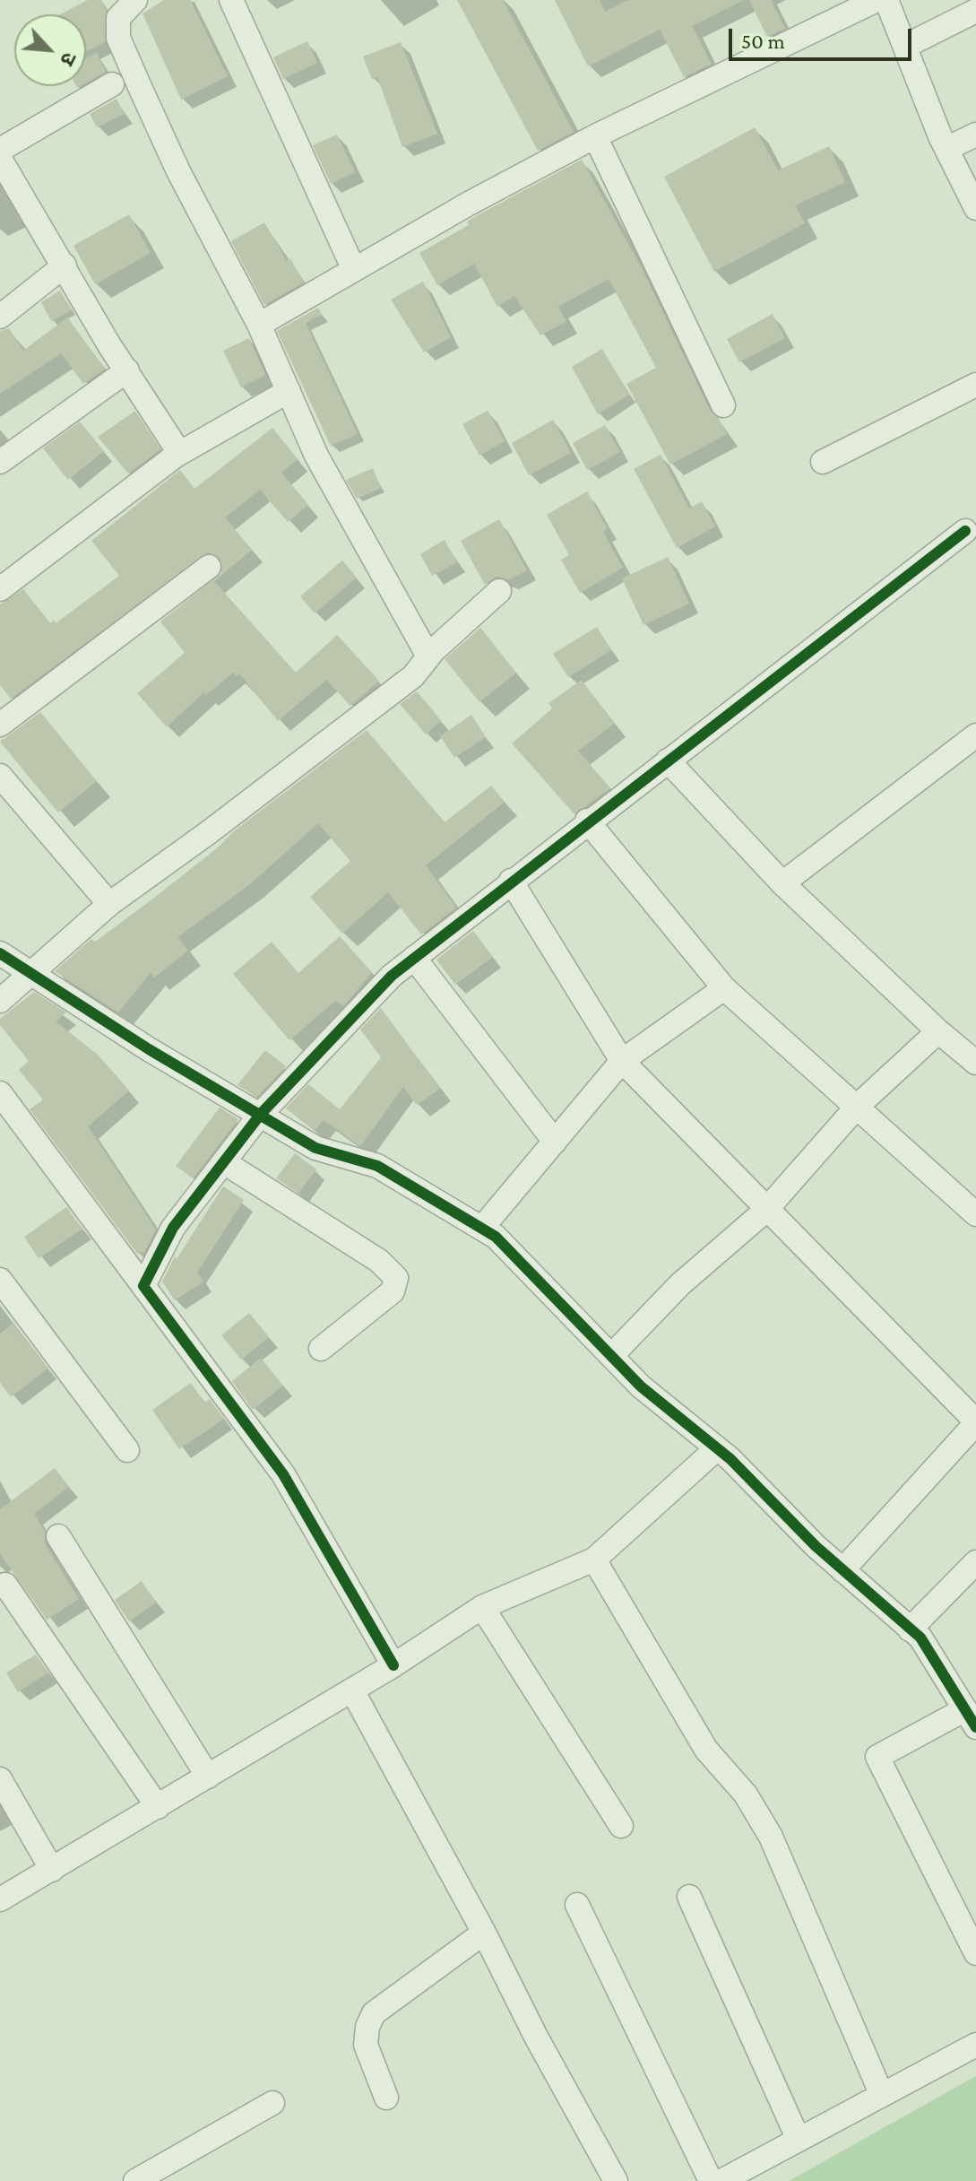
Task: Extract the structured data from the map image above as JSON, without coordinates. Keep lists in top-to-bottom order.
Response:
{
  "scale_bar": "50 m",
  "north": "bottom right"
}
